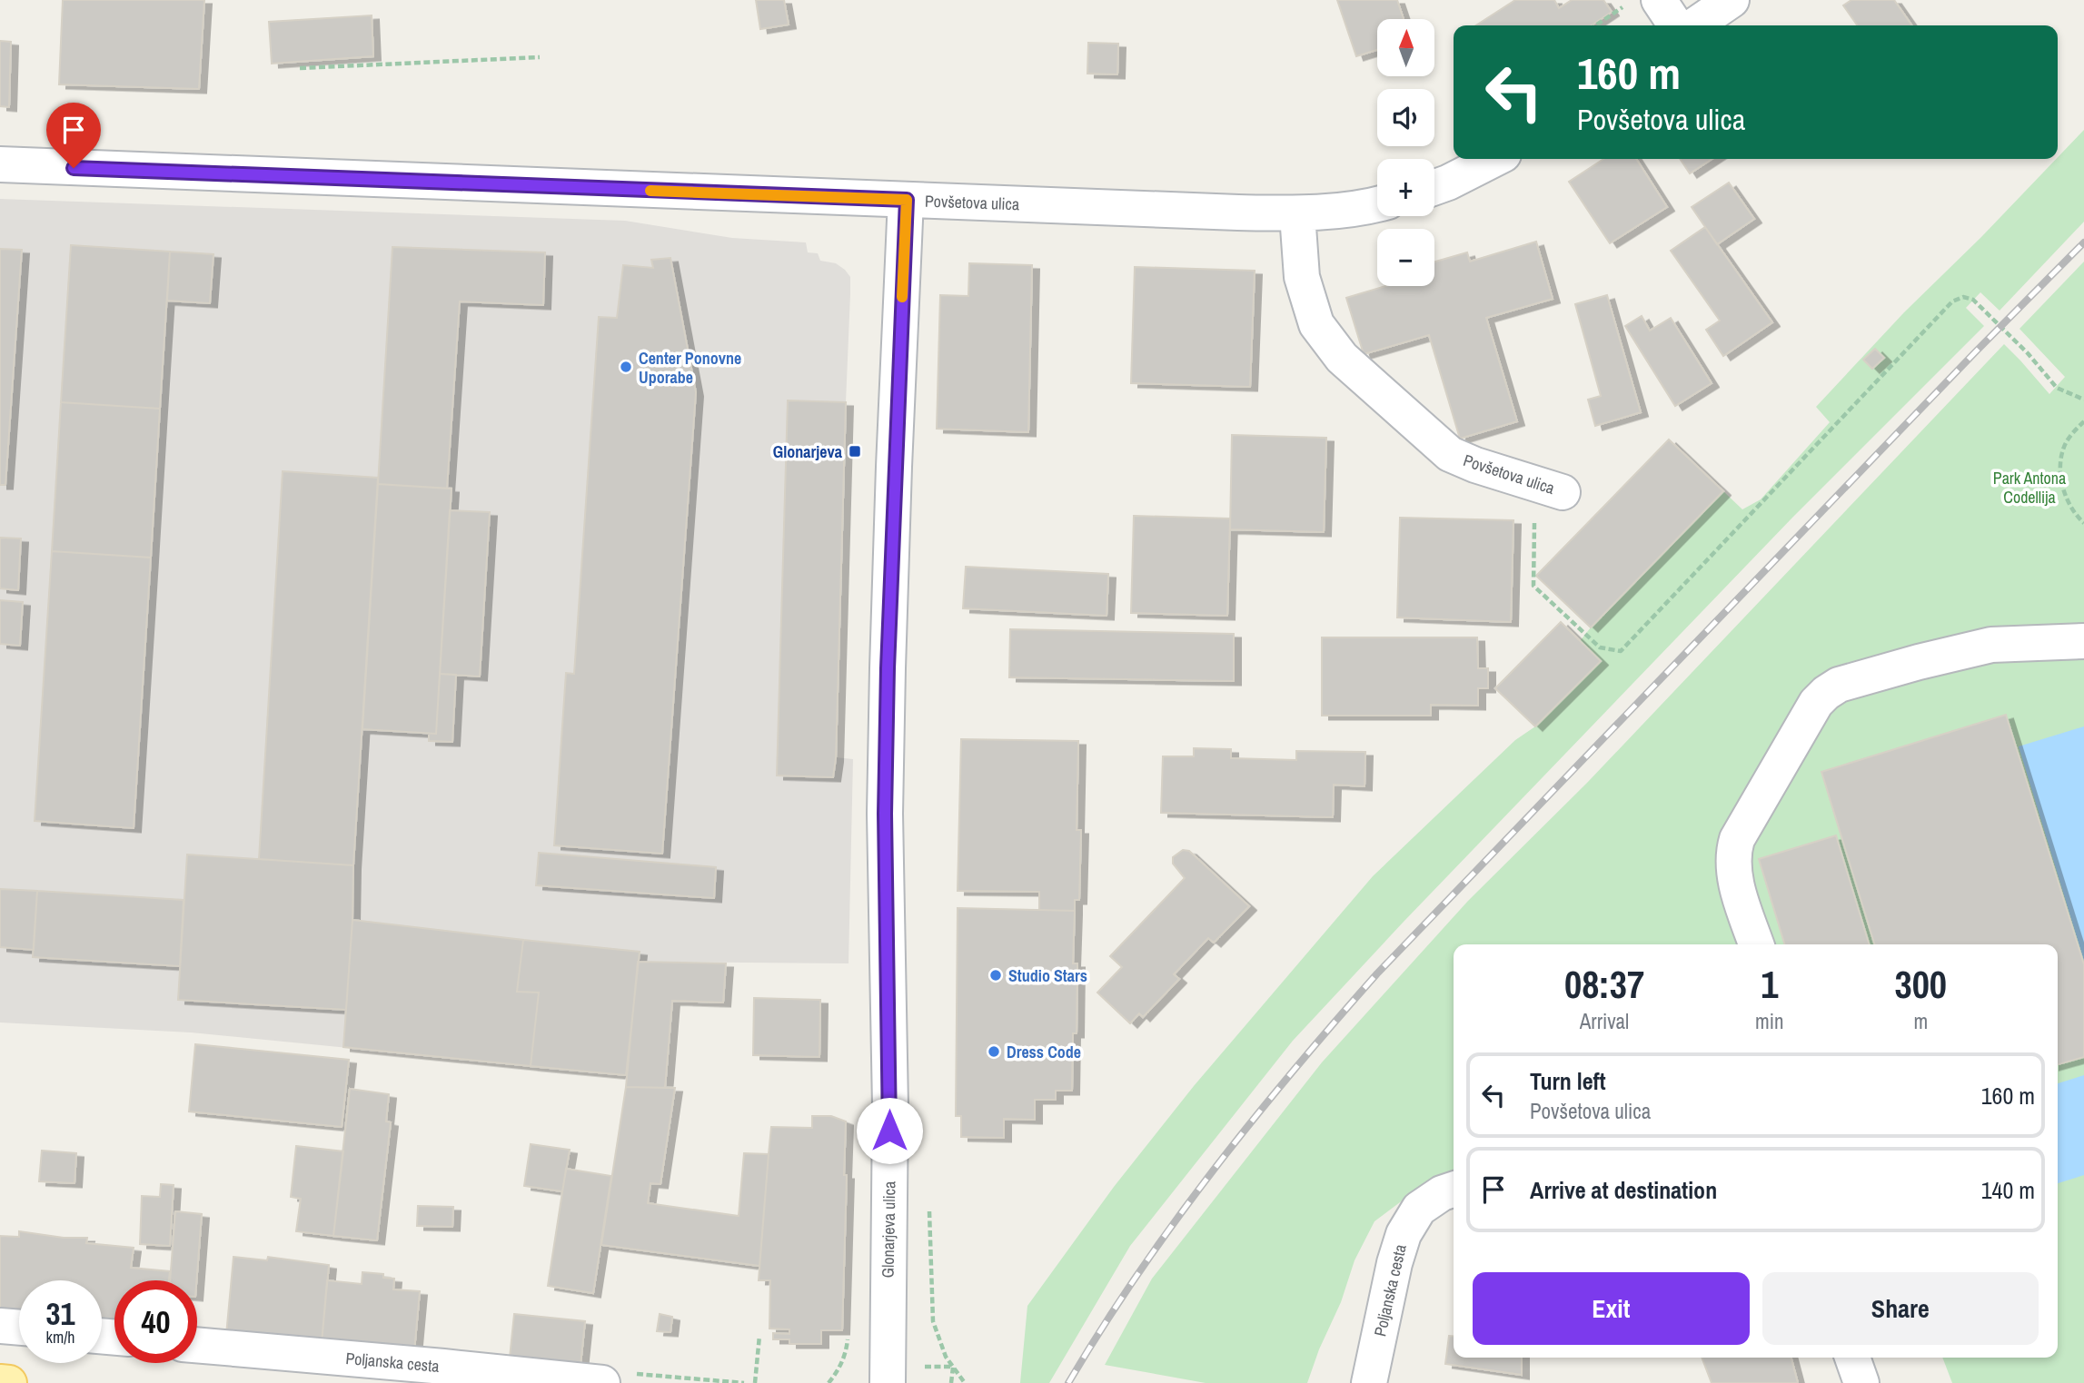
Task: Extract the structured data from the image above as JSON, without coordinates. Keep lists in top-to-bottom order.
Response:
{
  "streets": {
    "street": ["Povšetova ulica", "Glonarjeva ulica", "Poljanska cesta"]
  },
  "crossings": [
    ["Povšetova ulica", "Glonarjeva ulica"]
  ],
  "parks": ["Park Antona Codellija"],
  "places": {
    "other": ["Center Ponovne Uporabe", "Studio Stars", "Dress Code"],
    "transit": ["Glonarjeva"]
  },
  "north": "top",
  "page": {
    "map_buttons": ["+", "−"],
    "turn": ["160 m", "Povšetova ulica"],
    "eta": [
      "08:37",
      "Arrival",
      "1",
      "min",
      "300",
      "m"
    ],
    "list": [
      {
        "name": "Turn left",
        "note": "Povšetova ulica",
        "value": "160 m"
      },
      {
        "name": "Arrive at destination",
        "value": "140 m"
      }
    ],
    "buttons": ["Exit", "Share"],
    "speed": "31 km/h",
    "limit": "40"
  }
}
